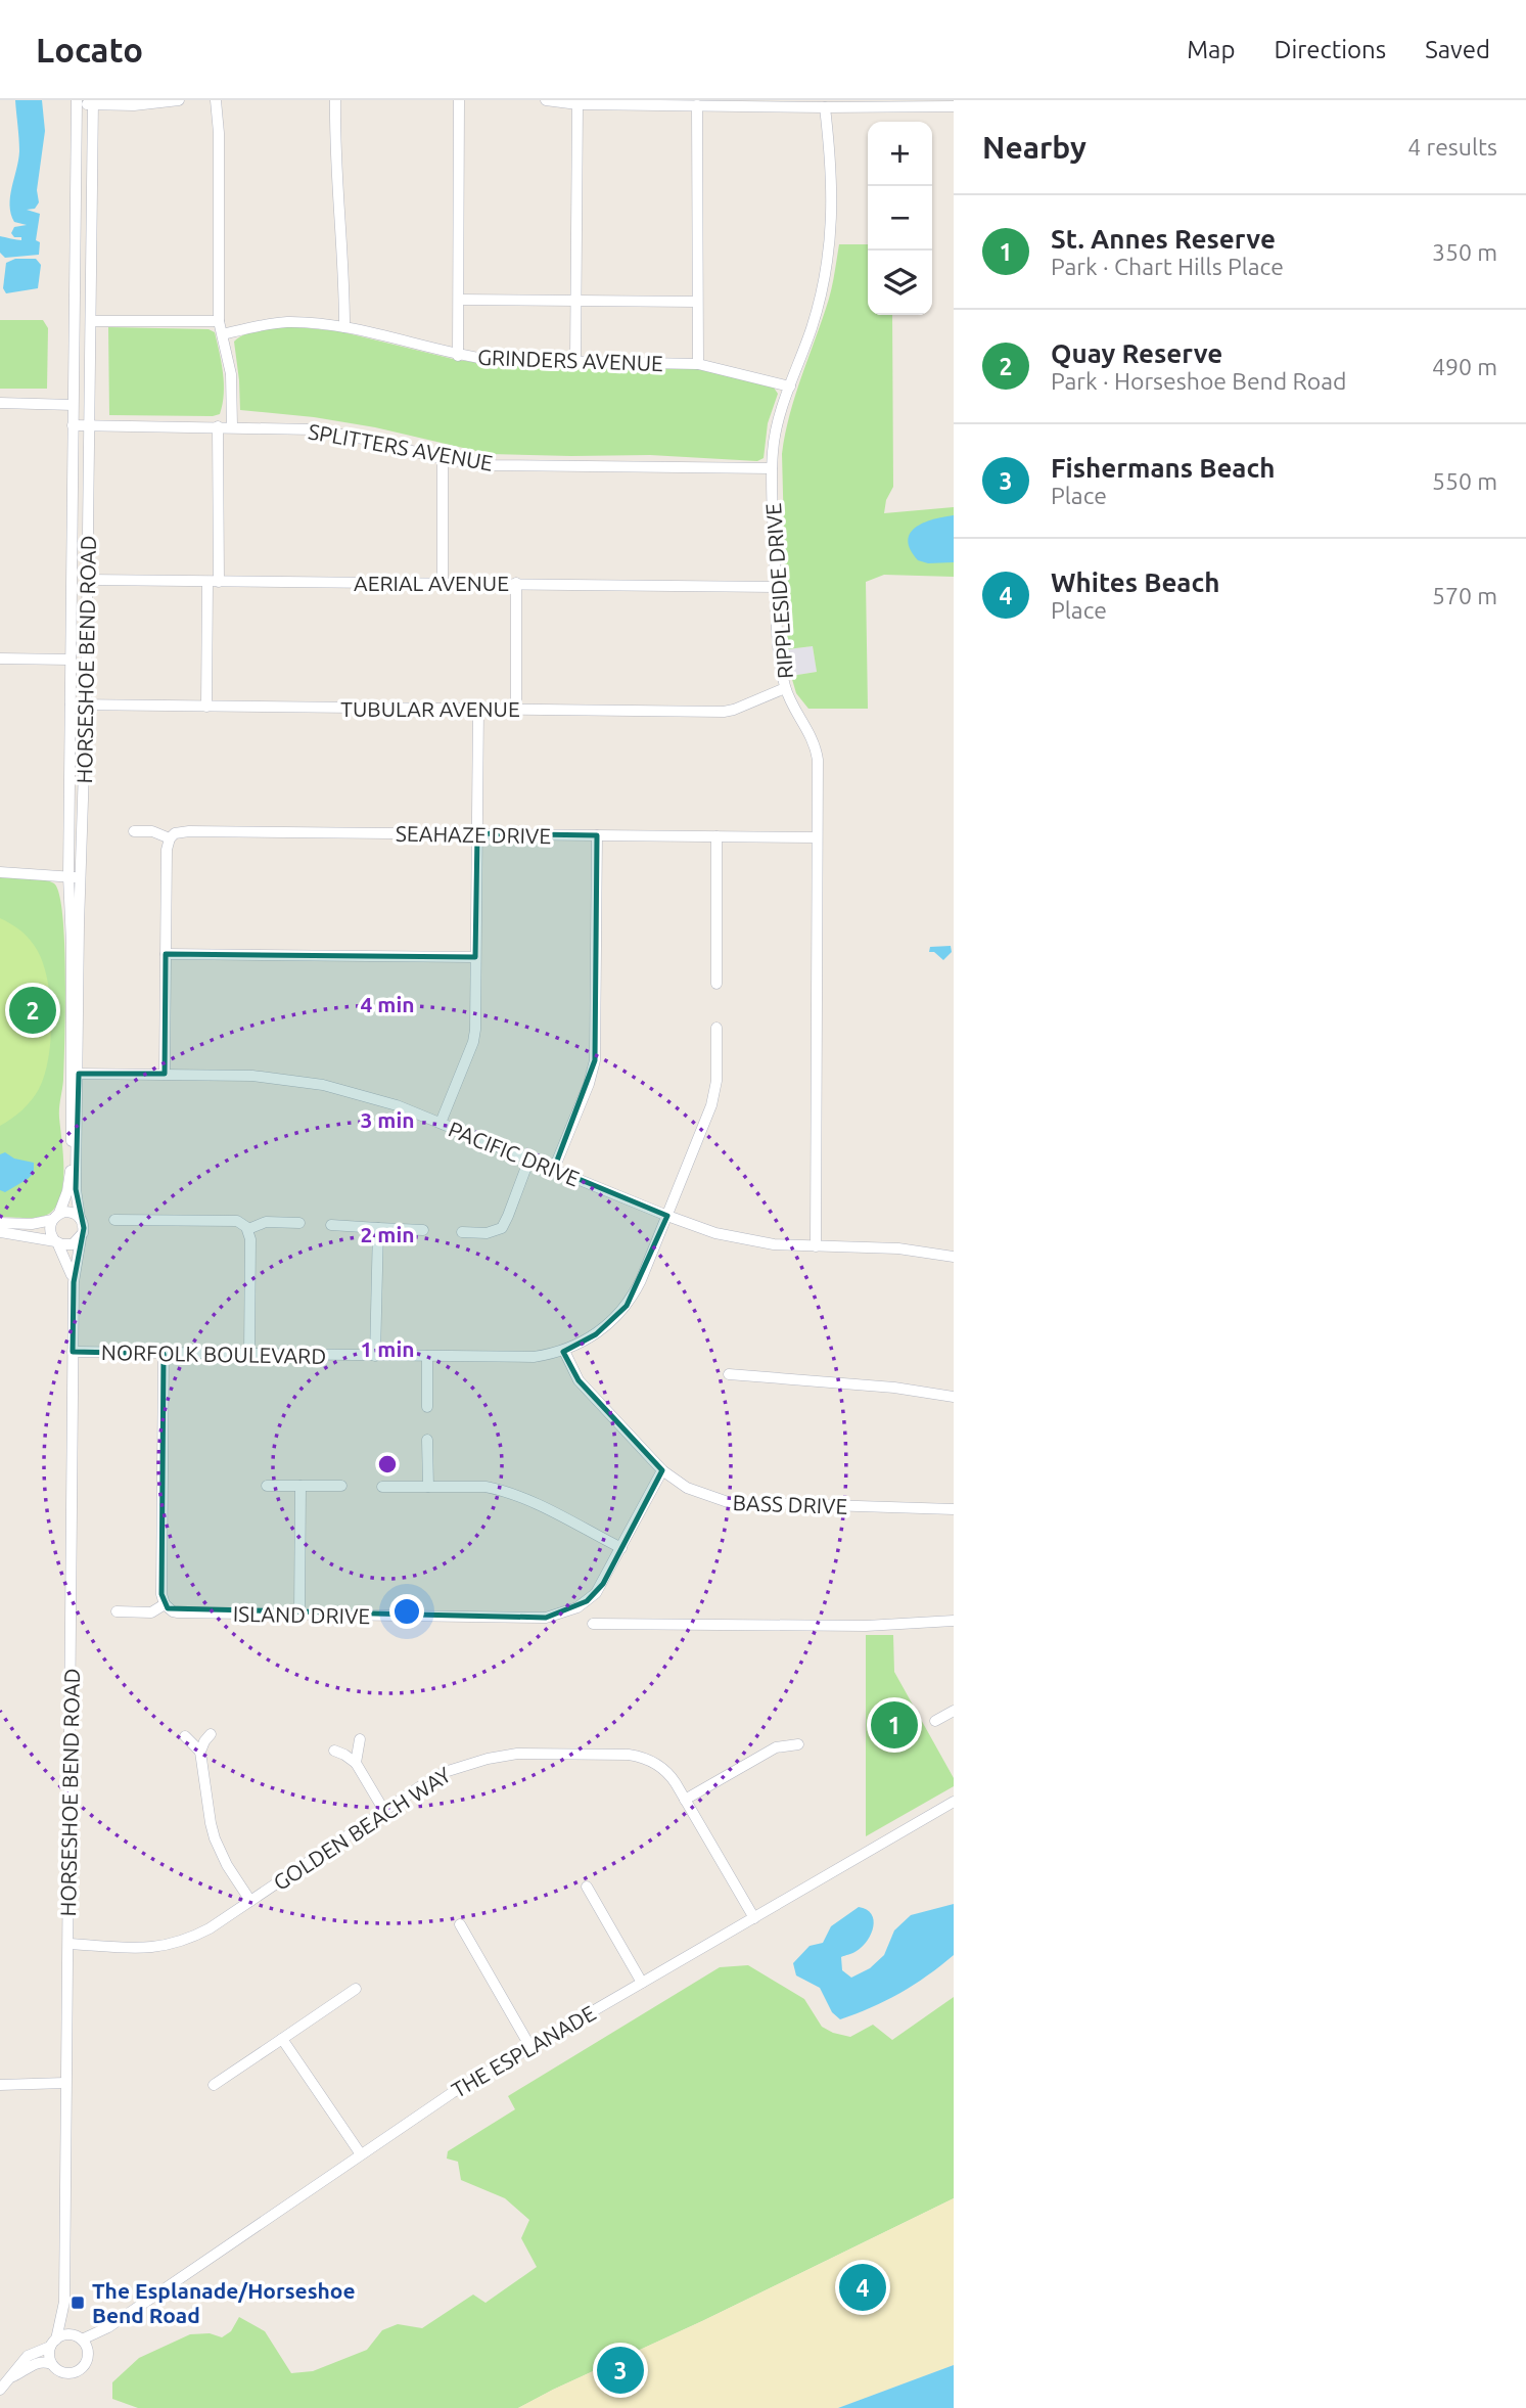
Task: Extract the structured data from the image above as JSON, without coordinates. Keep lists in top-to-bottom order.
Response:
{
  "streets": {
    "street": [
      "GRINDERS AVENUE",
      "SPLITTERS AVENUE",
      "AERIAL AVENUE",
      "RIPPLESIDE DRIVE",
      "HORSESHOE BEND ROAD",
      "TUBULAR AVENUE",
      "SEAHAZE DRIVE",
      "PACIFIC DRIVE",
      "NORFOLK BOULEVARD",
      "BASS DRIVE",
      "ISLAND DRIVE",
      "GOLDEN BEACH WAY",
      "THE ESPLANADE"
    ]
  },
  "crossings": [
    ["GRINDERS AVENUE", "RIPPLESIDE DRIVE"],
    ["SPLITTERS AVENUE", "RIPPLESIDE DRIVE"],
    ["SPLITTERS AVENUE", "HORSESHOE BEND ROAD"],
    ["AERIAL AVENUE", "RIPPLESIDE DRIVE"],
    ["AERIAL AVENUE", "HORSESHOE BEND ROAD"],
    ["RIPPLESIDE DRIVE", "TUBULAR AVENUE"],
    ["RIPPLESIDE DRIVE", "SEAHAZE DRIVE"],
    ["RIPPLESIDE DRIVE", "PACIFIC DRIVE"],
    ["HORSESHOE BEND ROAD", "TUBULAR AVENUE"],
    ["HORSESHOE BEND ROAD", "PACIFIC DRIVE"],
    ["HORSESHOE BEND ROAD", "NORFOLK BOULEVARD"],
    ["HORSESHOE BEND ROAD", "GOLDEN BEACH WAY"],
    ["HORSESHOE BEND ROAD", "THE ESPLANADE"],
    ["PACIFIC DRIVE", "NORFOLK BOULEVARD"],
    ["NORFOLK BOULEVARD", "BASS DRIVE"],
    ["BASS DRIVE", "ISLAND DRIVE"],
    ["GOLDEN BEACH WAY", "THE ESPLANADE"]
  ],
  "places": {
    "transit": ["The Esplanade/Horseshoe Bend Road"]
  },
  "page": {
    "header": "Locato",
    "nav": ["Map", "Directions", "Saved"],
    "heading": ["Nearby", "4 results"],
    "map_buttons": ["+", "−"],
    "list": [
      {
        "mark": "1",
        "name": "St. Annes Reserve",
        "note": "Park · Chart Hills Place",
        "value": "350 m"
      },
      {
        "mark": "2",
        "name": "Quay Reserve",
        "note": "Park · Horseshoe Bend Road",
        "value": "490 m"
      },
      {
        "mark": "3",
        "name": "Fishermans Beach",
        "note": "Place",
        "value": "550 m"
      },
      {
        "mark": "4",
        "name": "Whites Beach",
        "note": "Place",
        "value": "570 m"
      }
    ],
    "pins": [
      "2",
      "1",
      "4",
      "3"
    ]
  },
  "rings": [
    "4 min",
    "3 min",
    "2 min",
    "1 min"
  ]
}
